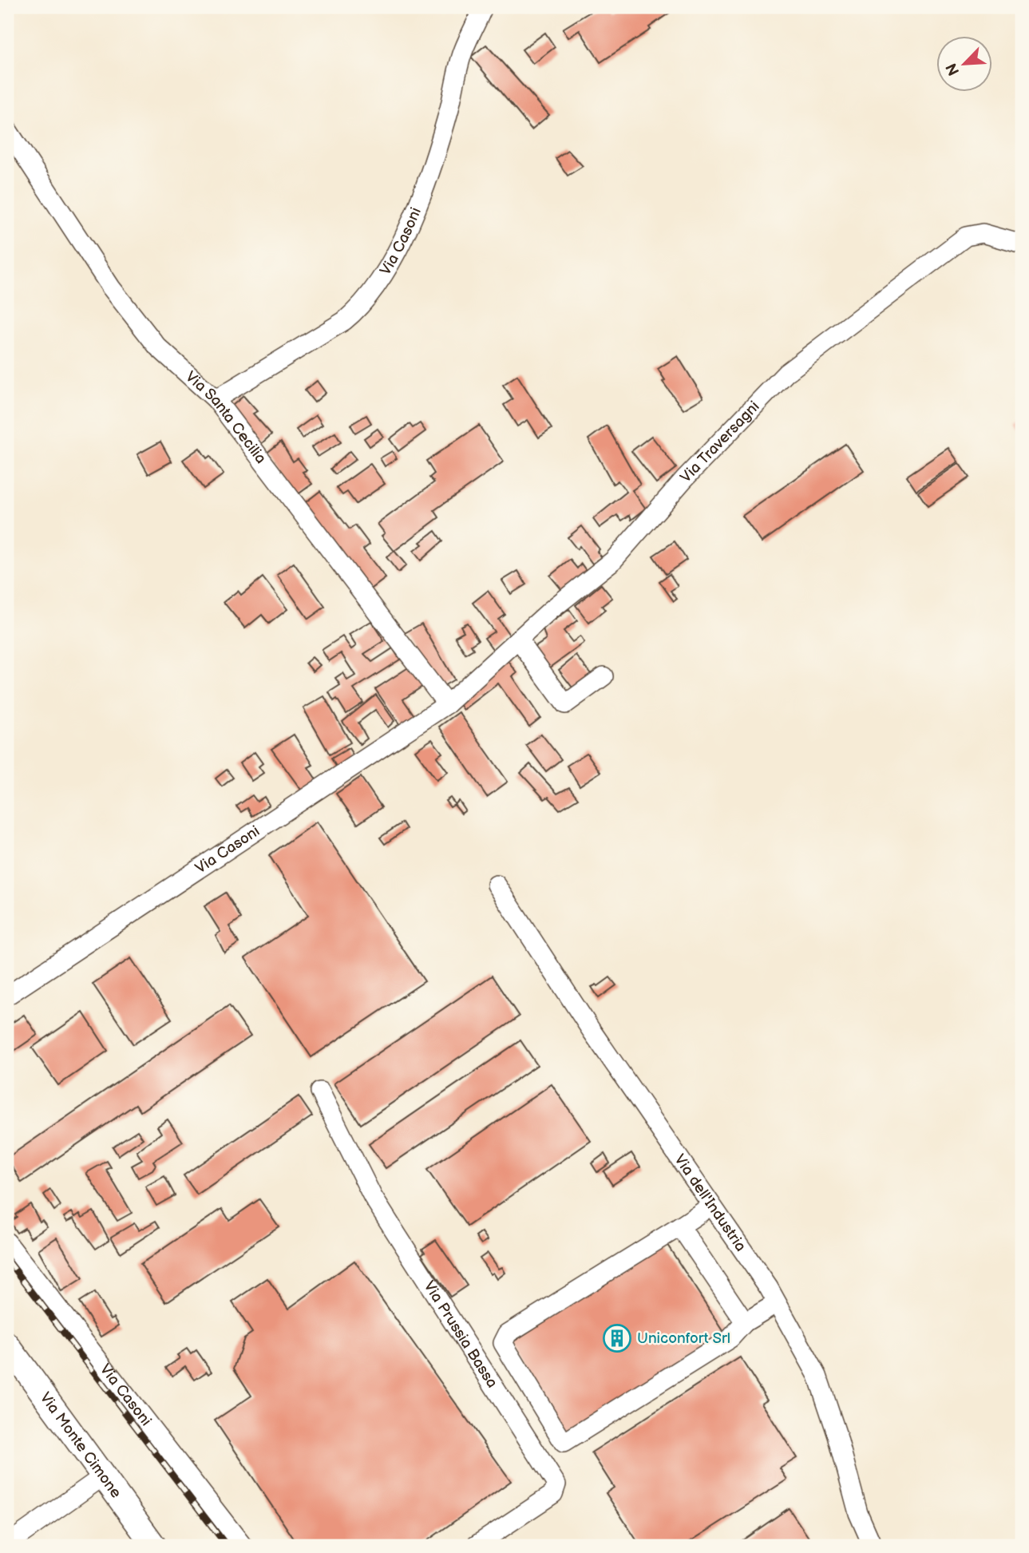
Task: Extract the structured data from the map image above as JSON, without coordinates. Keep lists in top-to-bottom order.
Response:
{
  "streets": {
    "main road": ["Via Monte Cimone"],
    "street": [
      "Via Casoni",
      "Via Santa Cecilia",
      "Via Traversagni",
      "Via dell'Industria",
      "Via Prussia Bassa"
    ]
  },
  "crossings": [
    ["Via Casoni", "Via Santa Cecilia"],
    ["Via Casoni", "Via Traversagni"],
    ["Via Santa Cecilia", "Via Traversagni"]
  ],
  "places": {
    "building": ["Uniconfort Srl"]
  },
  "north": "bottom left"
}
